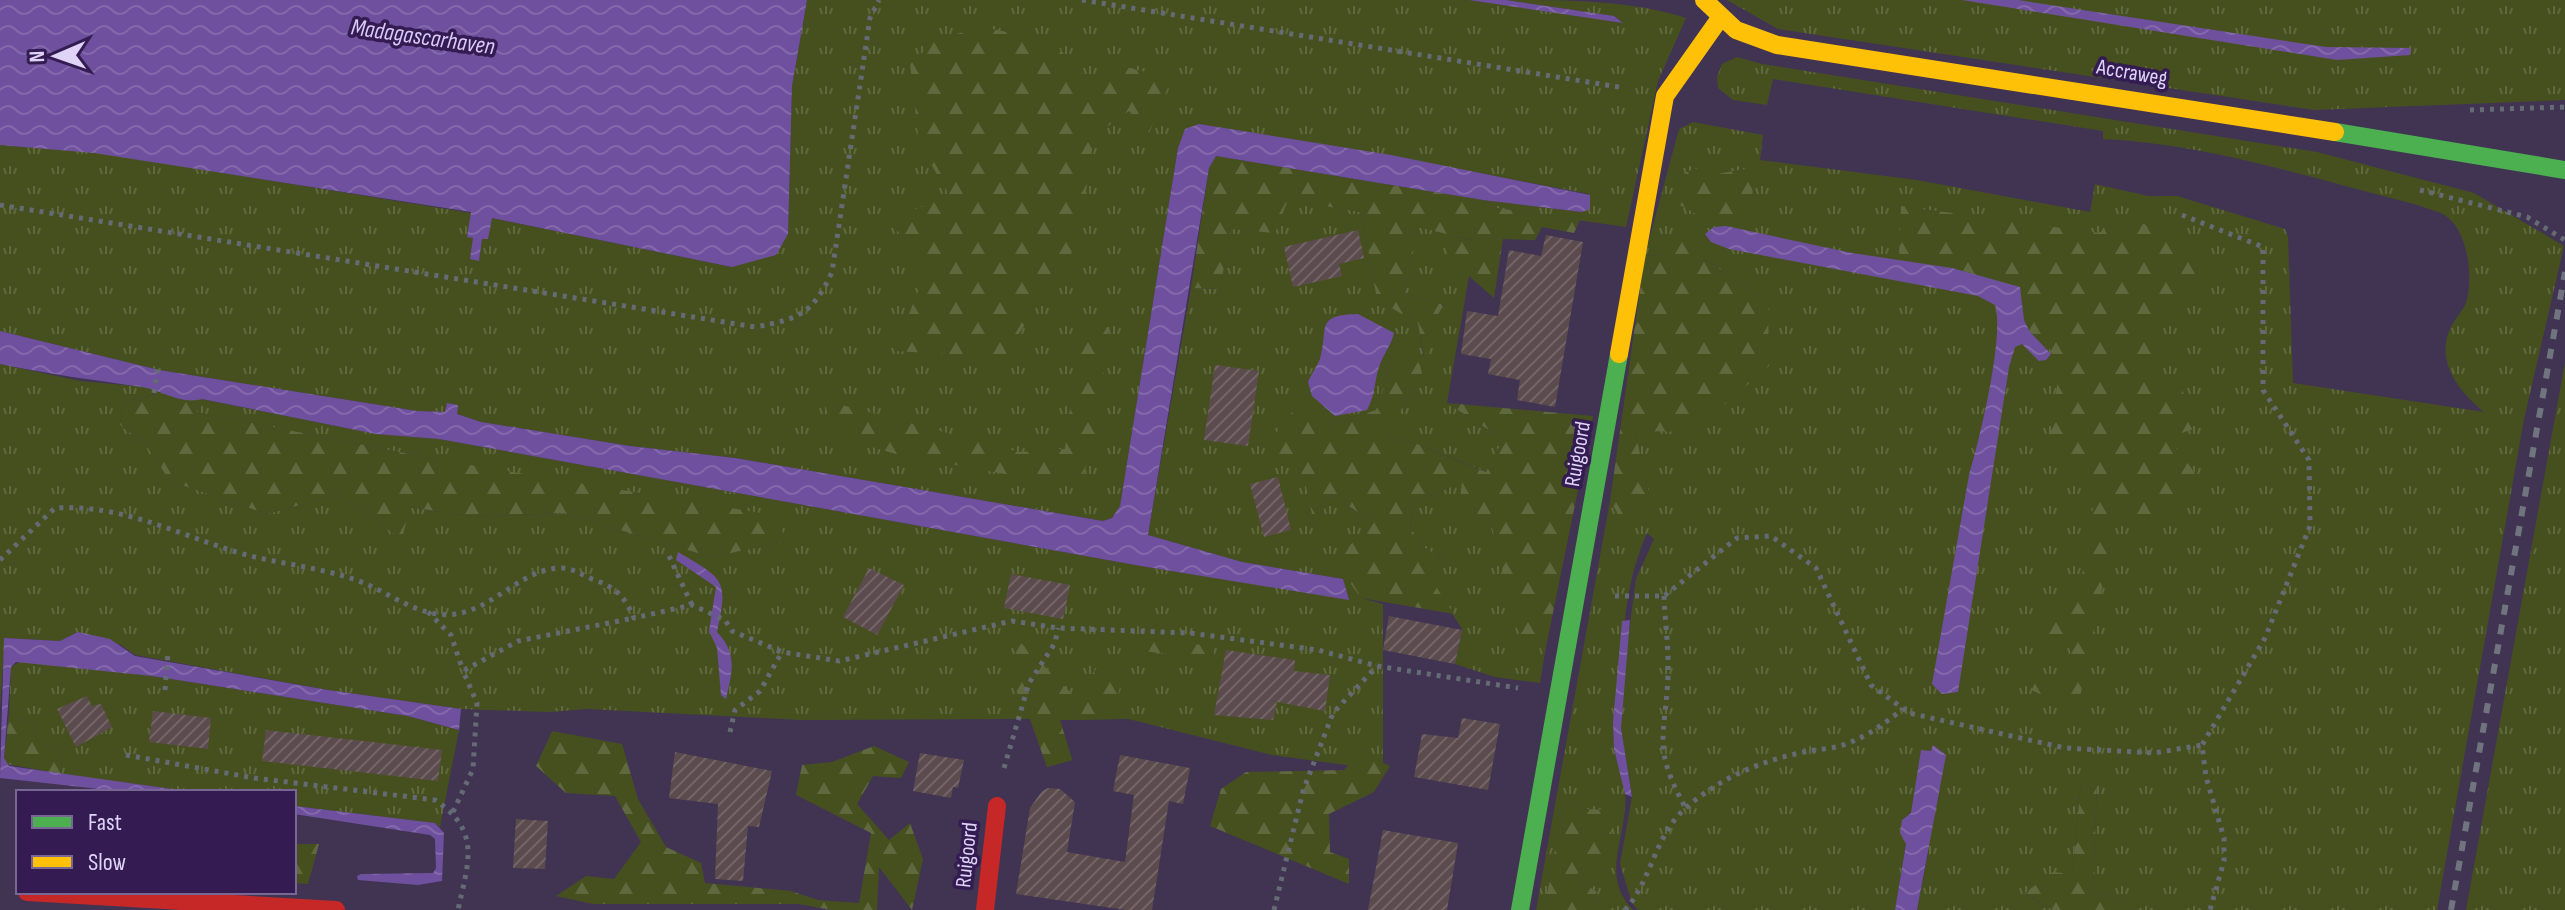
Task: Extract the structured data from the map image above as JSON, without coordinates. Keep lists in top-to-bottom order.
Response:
{
  "streets": {
    "street": ["Accraweg", "Ruigoord"]
  },
  "crossings": [
    ["Accraweg", "Ruigoord"]
  ],
  "water": ["Madagascarhaven"],
  "legend": ["Fast", "Slow"],
  "north": "left"
}
